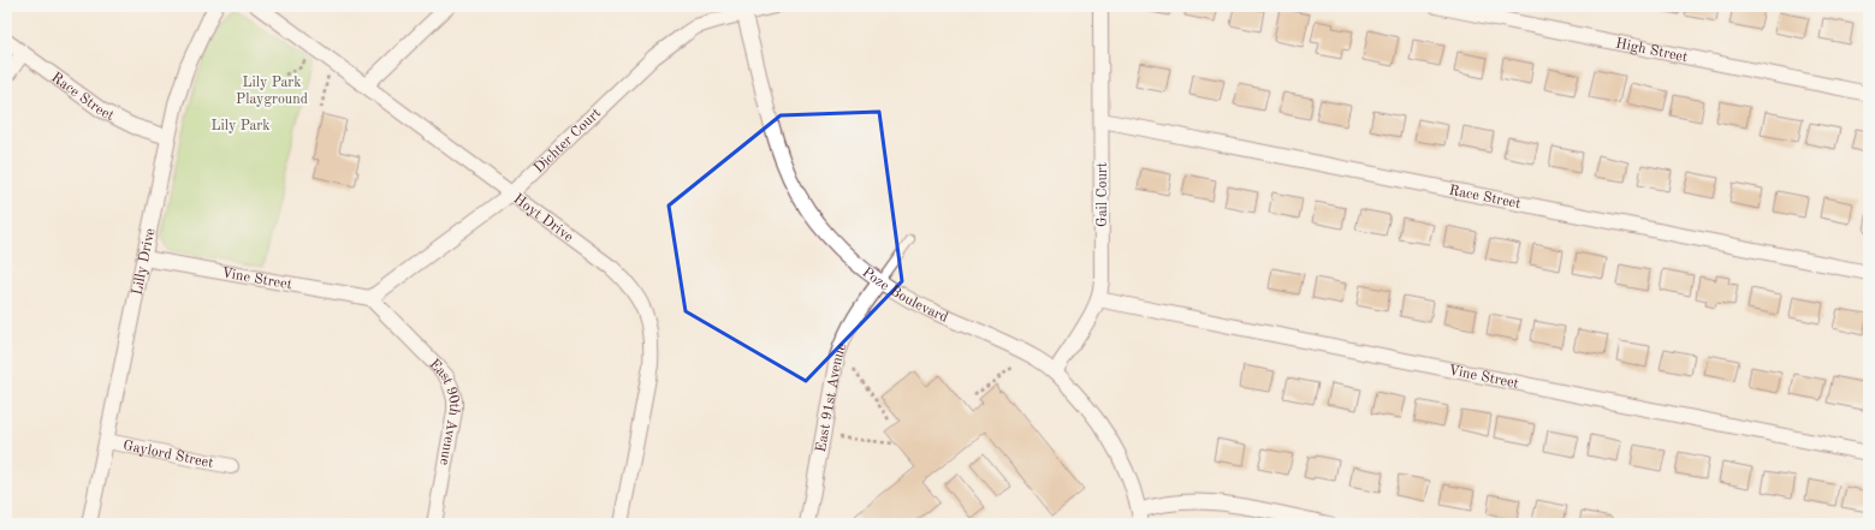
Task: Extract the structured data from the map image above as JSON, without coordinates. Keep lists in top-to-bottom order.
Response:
{
  "streets": {
    "street": [
      "High Street",
      "Race Street",
      "Dichter Court",
      "Gail Court",
      "Hoyt Drive",
      "Lilly Drive",
      "Vine Street",
      "Poze Boulevard",
      "East 91st Avenue",
      "East 90th Avenue",
      "Gaylord Street"
    ]
  },
  "crossings": [
    ["Race Street", "Gail Court"],
    ["Race Street", "Lilly Drive"],
    ["Dichter Court", "Hoyt Drive"],
    ["Dichter Court", "Vine Street"],
    ["Dichter Court", "Poze Boulevard"],
    ["Dichter Court", "East 90th Avenue"],
    ["Gail Court", "Vine Street"],
    ["Gail Court", "Poze Boulevard"],
    ["Lilly Drive", "Vine Street"],
    ["Lilly Drive", "Gaylord Street"],
    ["Vine Street", "East 90th Avenue"],
    ["Poze Boulevard", "East 91st Avenue"]
  ],
  "parks": ["Lily Park Playground", "Lily Park"]
}
